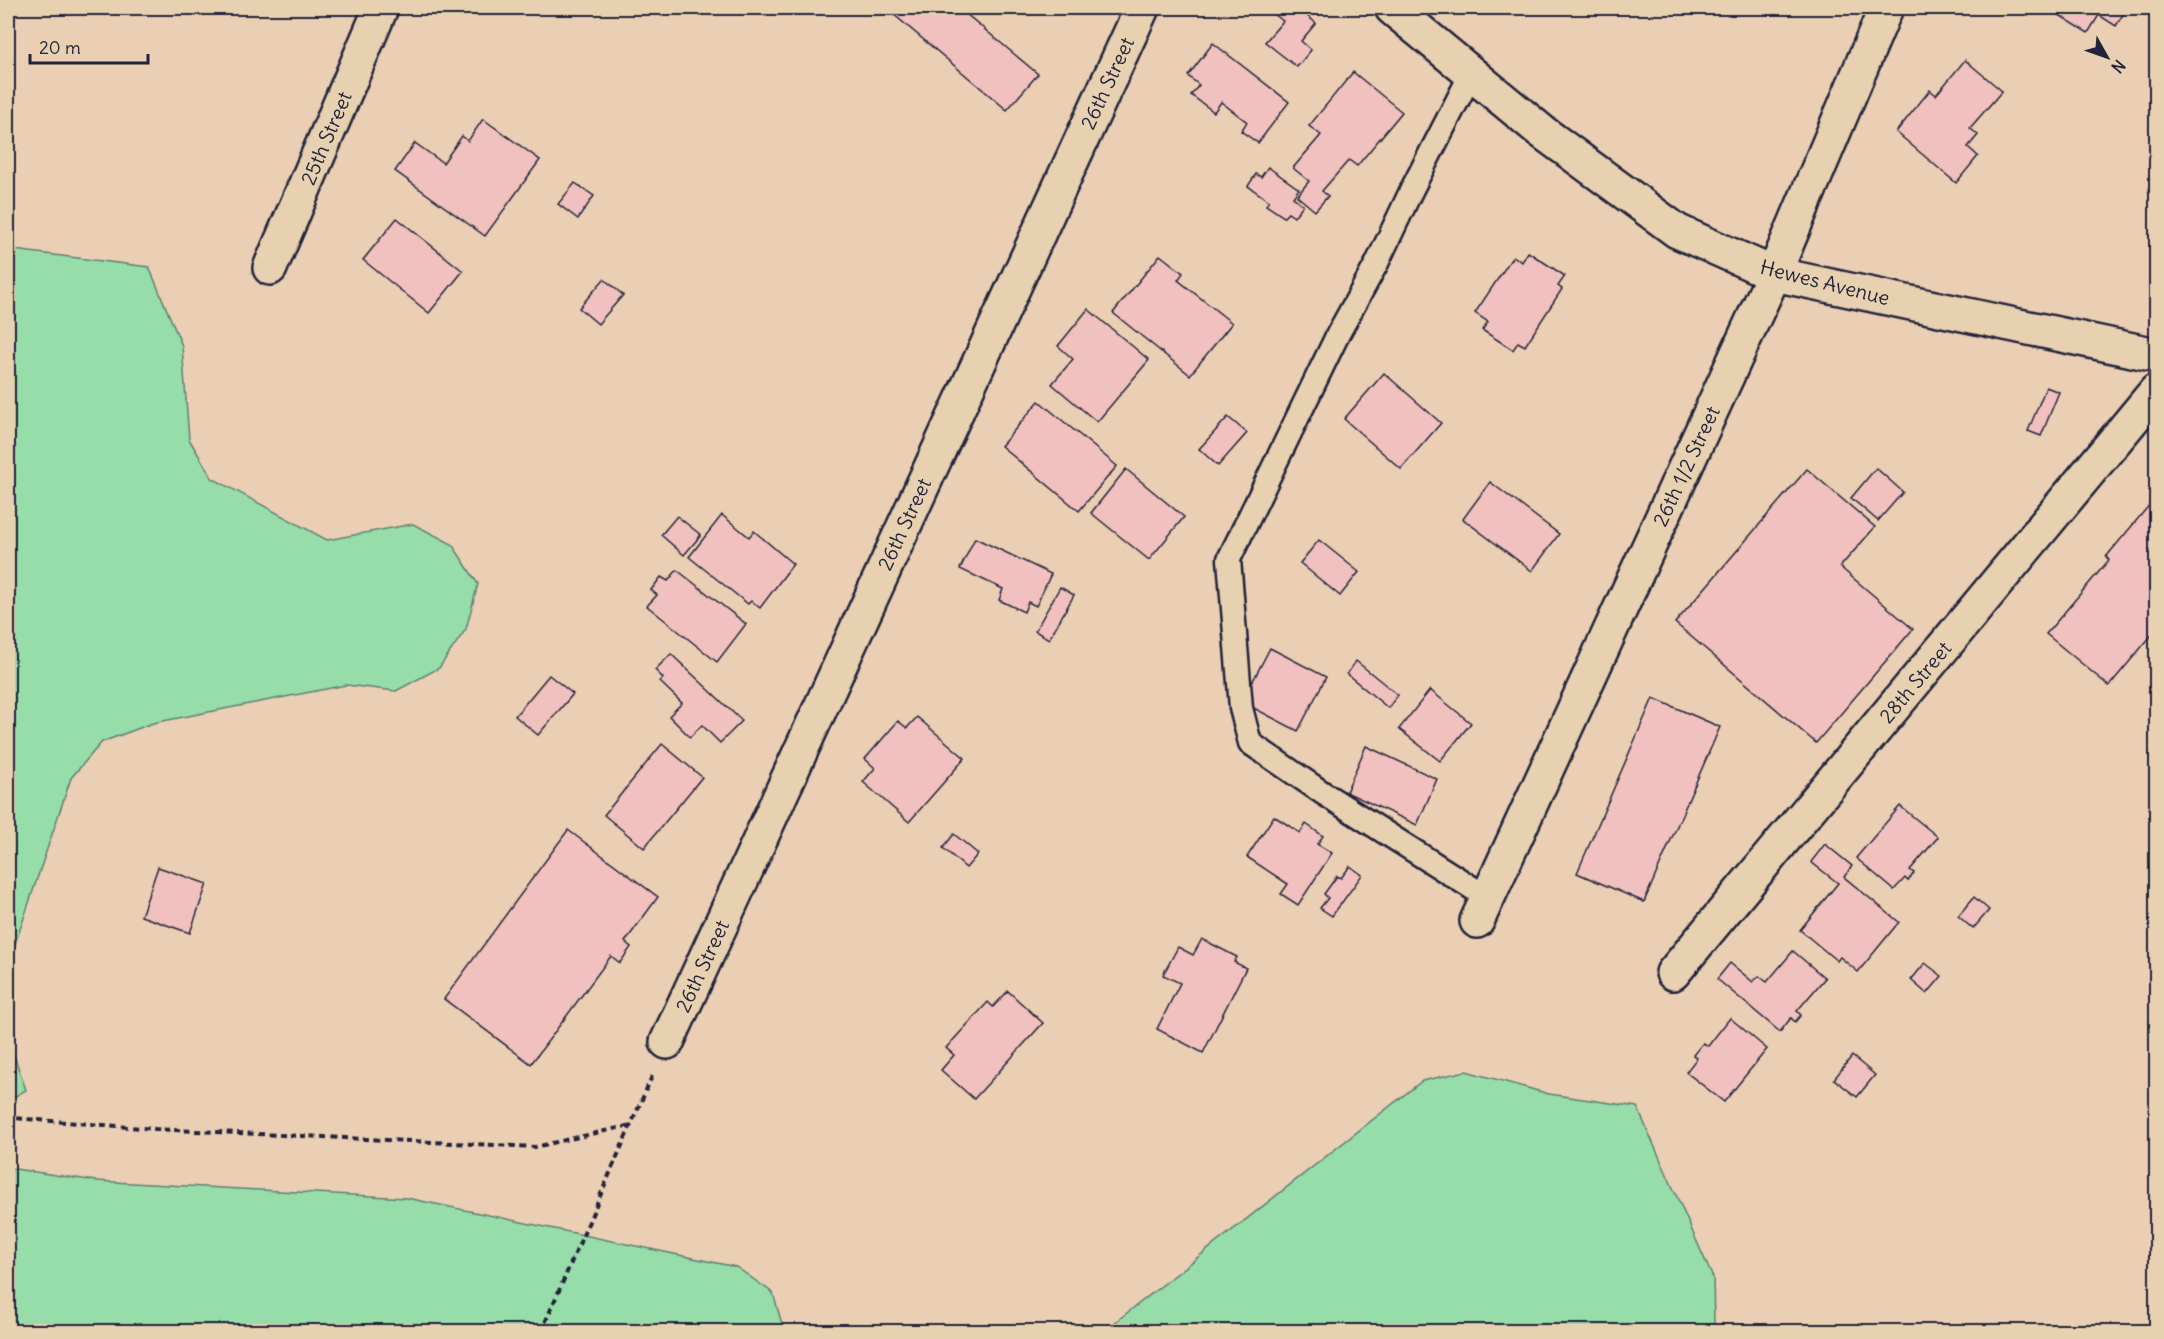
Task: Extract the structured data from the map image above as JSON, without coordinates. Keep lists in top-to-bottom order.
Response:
{
  "streets": {
    "street": [
      "26th Street",
      "25th Street",
      "Hewes Avenue",
      "26th 1/2 Street",
      "28th Street"
    ]
  },
  "crossings": [
    ["Hewes Avenue", "26th 1/2 Street"]
  ],
  "scale_bar": "20 m",
  "north": "bottom right"
}
